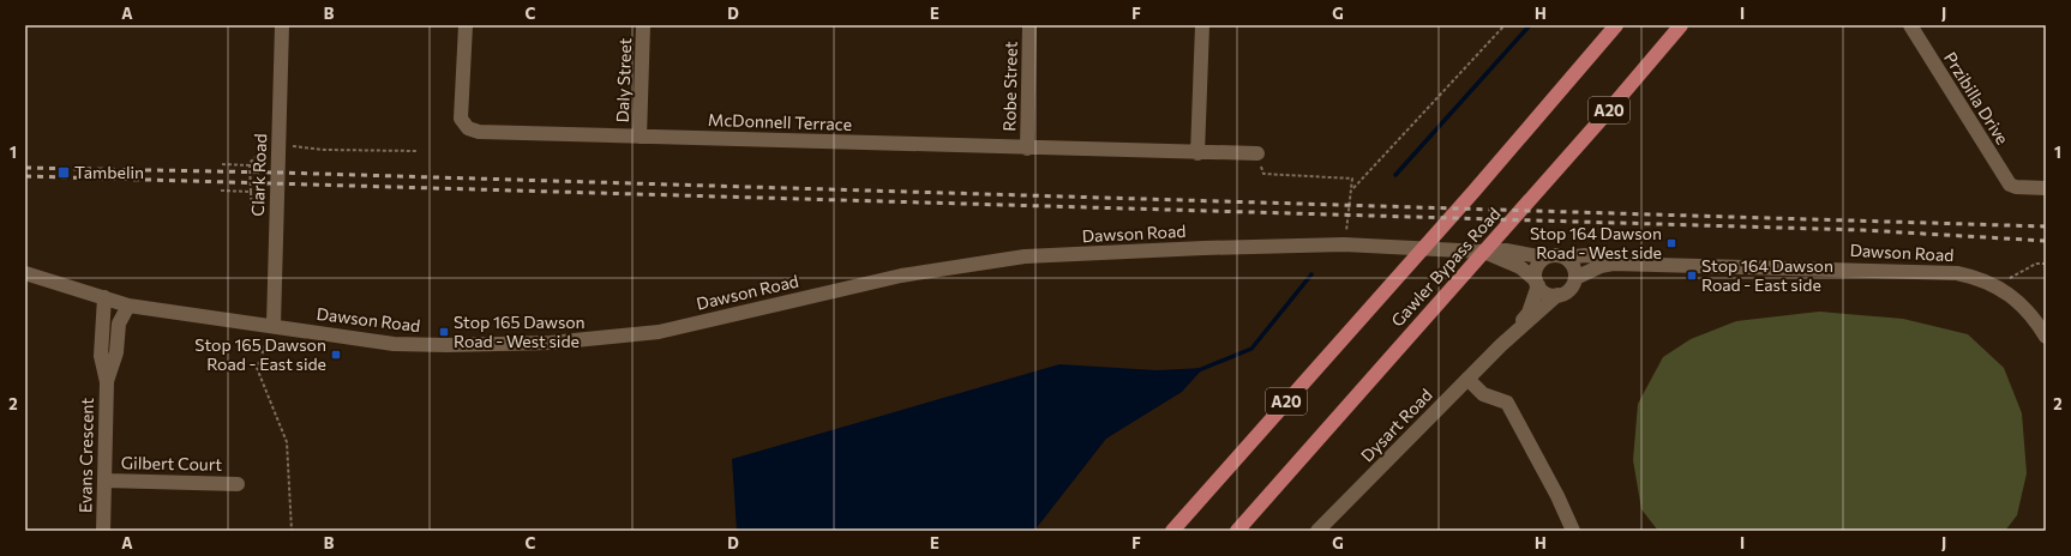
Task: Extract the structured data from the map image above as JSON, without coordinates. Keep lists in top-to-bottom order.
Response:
{
  "streets": {
    "highway": ["A20", "Gawler Bypass Road"],
    "street": [
      "Daly Street",
      "Robe Street",
      "Przibilla Drive",
      "McDonnell Terrace",
      "Clark Road",
      "Dawson Road",
      "Dysart Road",
      "Evans Crescent",
      "Gilbert Court"
    ]
  },
  "crossings": [
    ["Daly Street", "McDonnell Terrace"],
    ["Robe Street", "McDonnell Terrace"],
    ["Clark Road", "Dawson Road"],
    ["Dawson Road", "Dysart Road"],
    ["Dawson Road", "Evans Crescent"],
    ["Evans Crescent", "Gilbert Court"]
  ],
  "places": {
    "transit": [
      "Tambelin",
      "Stop 164 Dawson Road - West side",
      "Stop 164 Dawson Road - East side",
      "Stop 165 Dawson Road - West side",
      "Stop 165 Dawson Road - East side"
    ]
  },
  "grid": {
    "columns": [
      "A",
      "B",
      "C",
      "D",
      "E",
      "F",
      "G",
      "H",
      "I",
      "J"
    ],
    "rows": ["1", "2"]
  }
}
